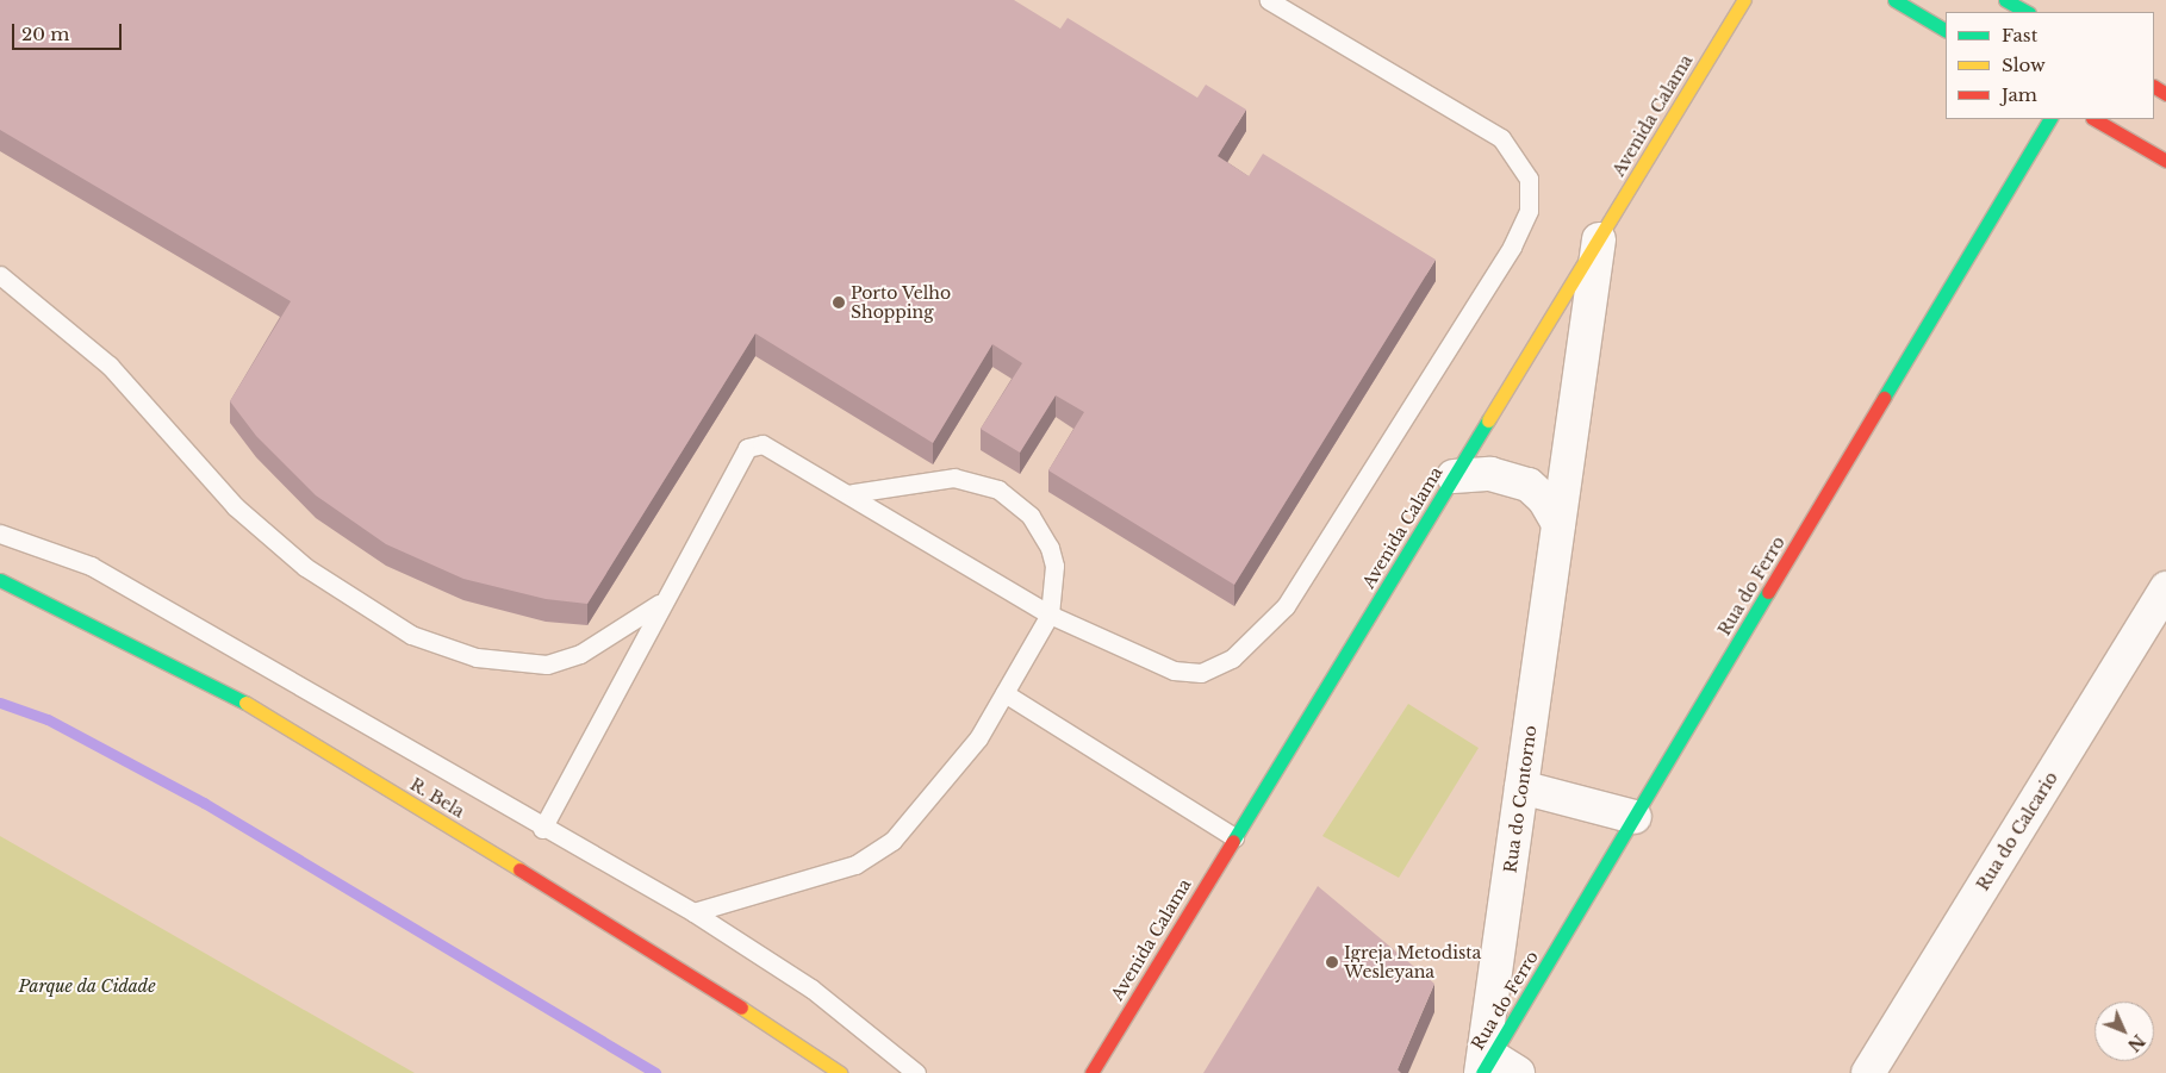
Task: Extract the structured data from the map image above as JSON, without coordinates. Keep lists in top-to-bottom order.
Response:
{
  "streets": {
    "street": [
      "Avenida Calama",
      "Rua do Ferro",
      "R. Bela",
      "Rua do Contorno",
      "Rua do Calcario"
    ]
  },
  "crossings": [
    ["Avenida Calama", "Rua do Contorno"],
    ["Rua do Ferro", "Rua do Contorno"]
  ],
  "parks": ["Parque da Cidade"],
  "places": ["Porto Velho Shopping", "Igreja Metodista Wesleyana"],
  "legend": ["Fast", "Slow", "Jam"],
  "scale_bar": "20 m",
  "north": "bottom right"
}
